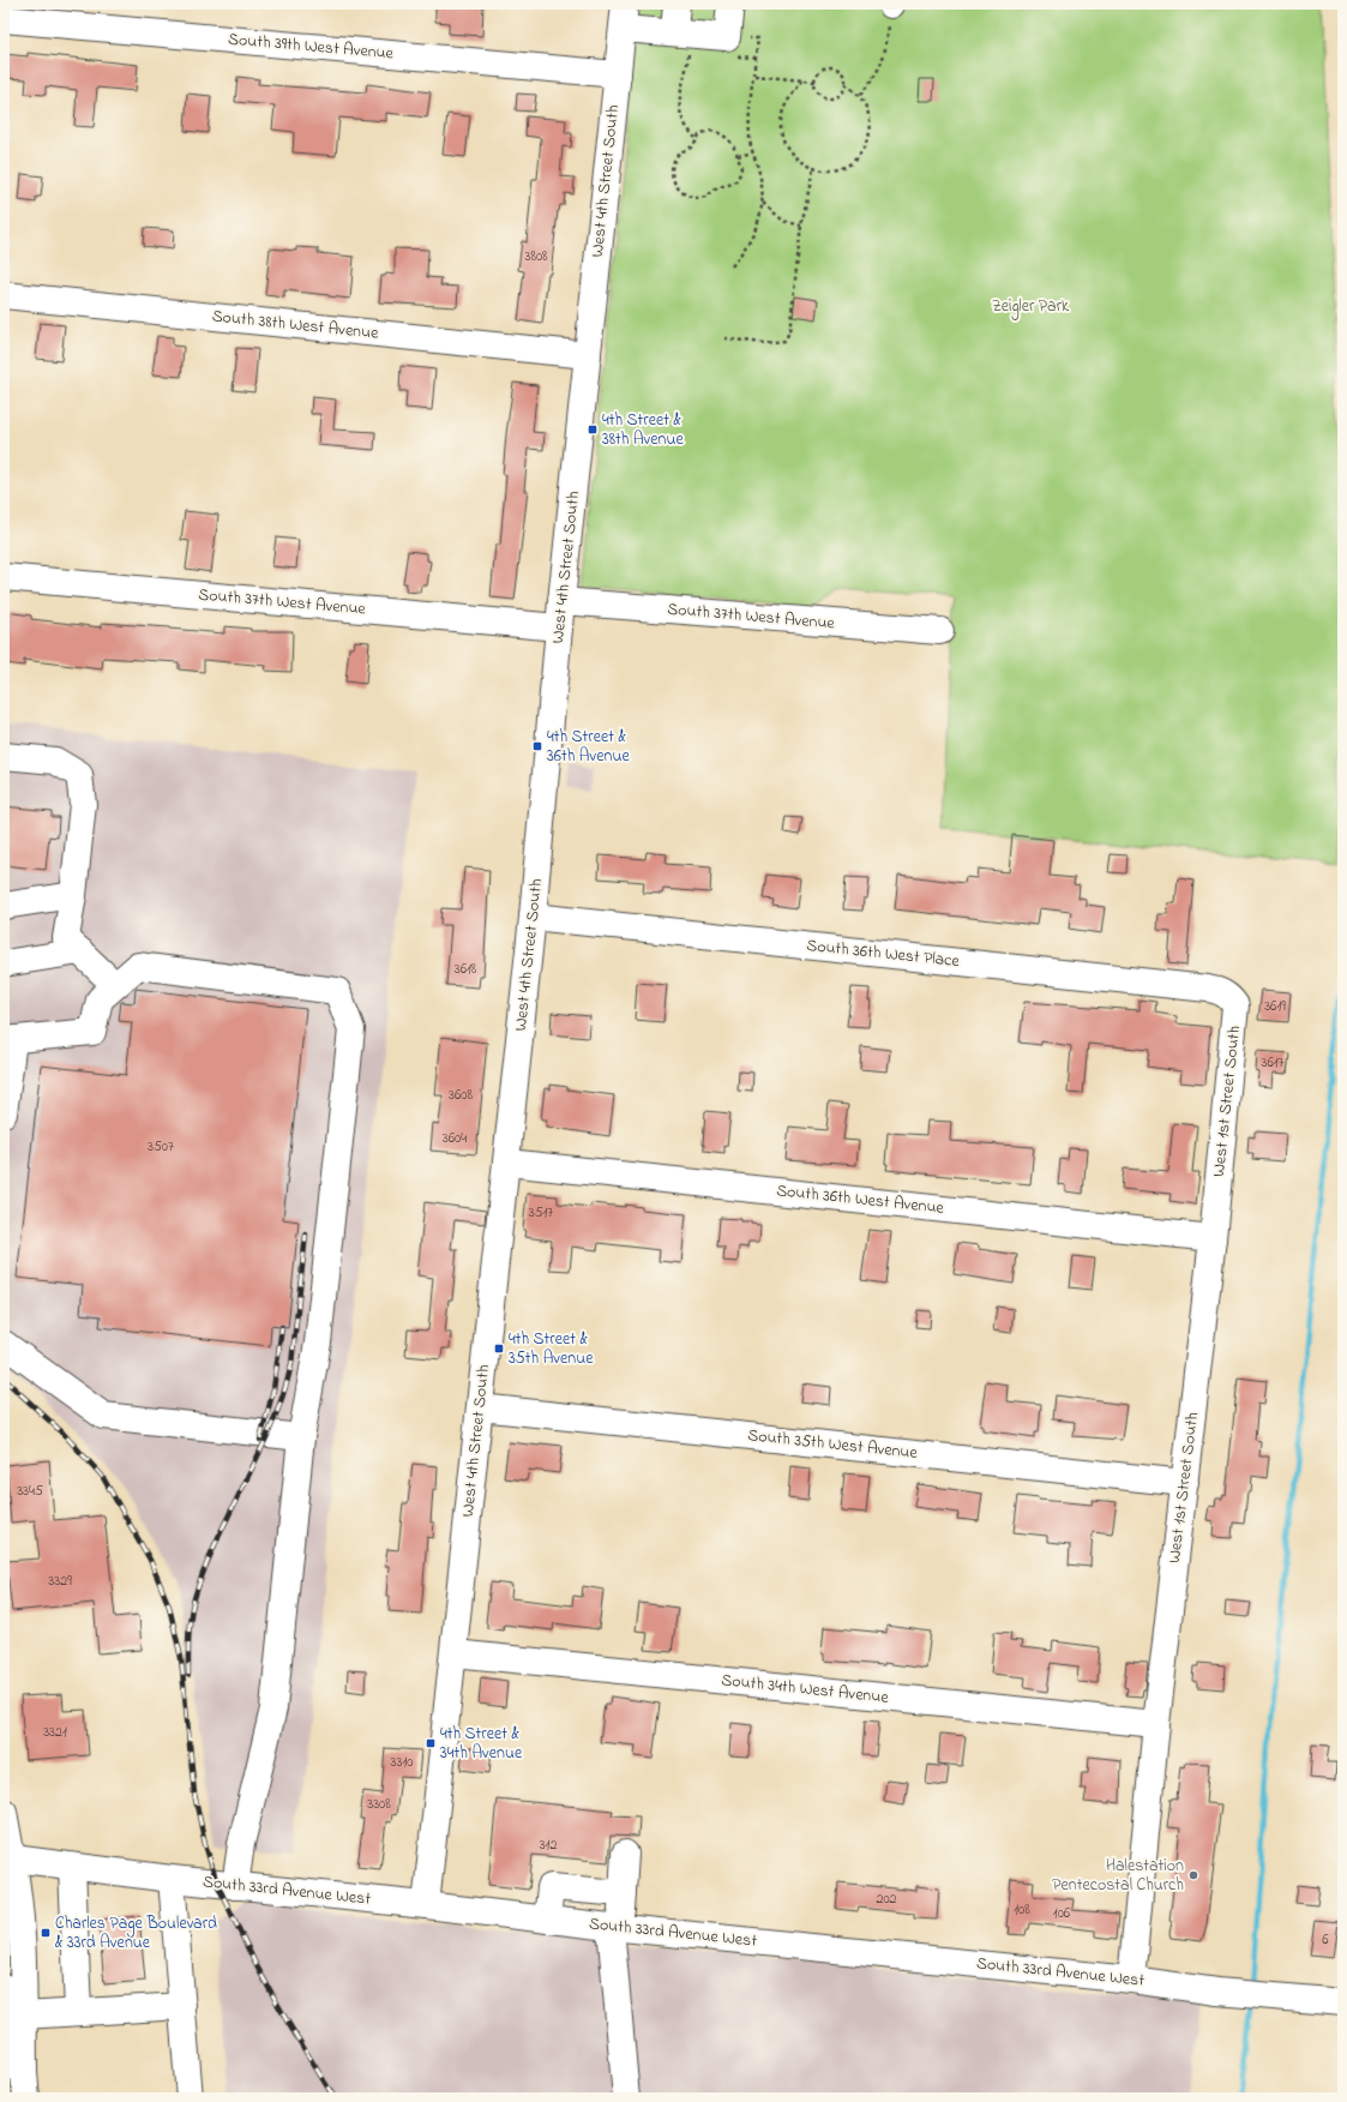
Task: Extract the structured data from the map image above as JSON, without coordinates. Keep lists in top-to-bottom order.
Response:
{
  "streets": {
    "street": [
      "South 39th West Avenue",
      "West 4th Street South",
      "South 38th West Avenue",
      "South 37th West Avenue",
      "South 36th West Place",
      "West 1st Street South",
      "South 36th West Avenue",
      "South 35th West Avenue",
      "South 34th West Avenue",
      "South 33rd Avenue West"
    ]
  },
  "crossings": [
    ["South 39th West Avenue", "West 4th Street South"],
    ["West 4th Street South", "South 38th West Avenue"],
    ["West 4th Street South", "South 37th West Avenue"],
    ["West 4th Street South", "South 36th West Place"],
    ["West 4th Street South", "South 36th West Avenue"],
    ["West 4th Street South", "South 35th West Avenue"],
    ["West 4th Street South", "South 34th West Avenue"],
    ["West 4th Street South", "South 33rd Avenue West"],
    ["South 36th West Place", "West 1st Street South"],
    ["West 1st Street South", "South 36th West Avenue"],
    ["West 1st Street South", "South 35th West Avenue"],
    ["West 1st Street South", "South 34th West Avenue"],
    ["West 1st Street South", "South 33rd Avenue West"]
  ],
  "parks": ["Zeigler Park"],
  "places": {
    "transit": [
      "4th Street & 38th Avenue",
      "4th Street & 36th Avenue",
      "4th Street & 35th Avenue",
      "4th Street & 34th Avenue",
      "Charles Page Boulevard & 33rd Avenue"
    ],
    "other": ["Halestation Pentecostal Church"]
  },
  "house_numbers": [
    "3808",
    "3618",
    "3619",
    "3617",
    "3608",
    "3604",
    "3507",
    "3517",
    "3345",
    "3329",
    "3321",
    "3310",
    "3308",
    "312",
    "202",
    "108",
    "106",
    "6"
  ]
}
